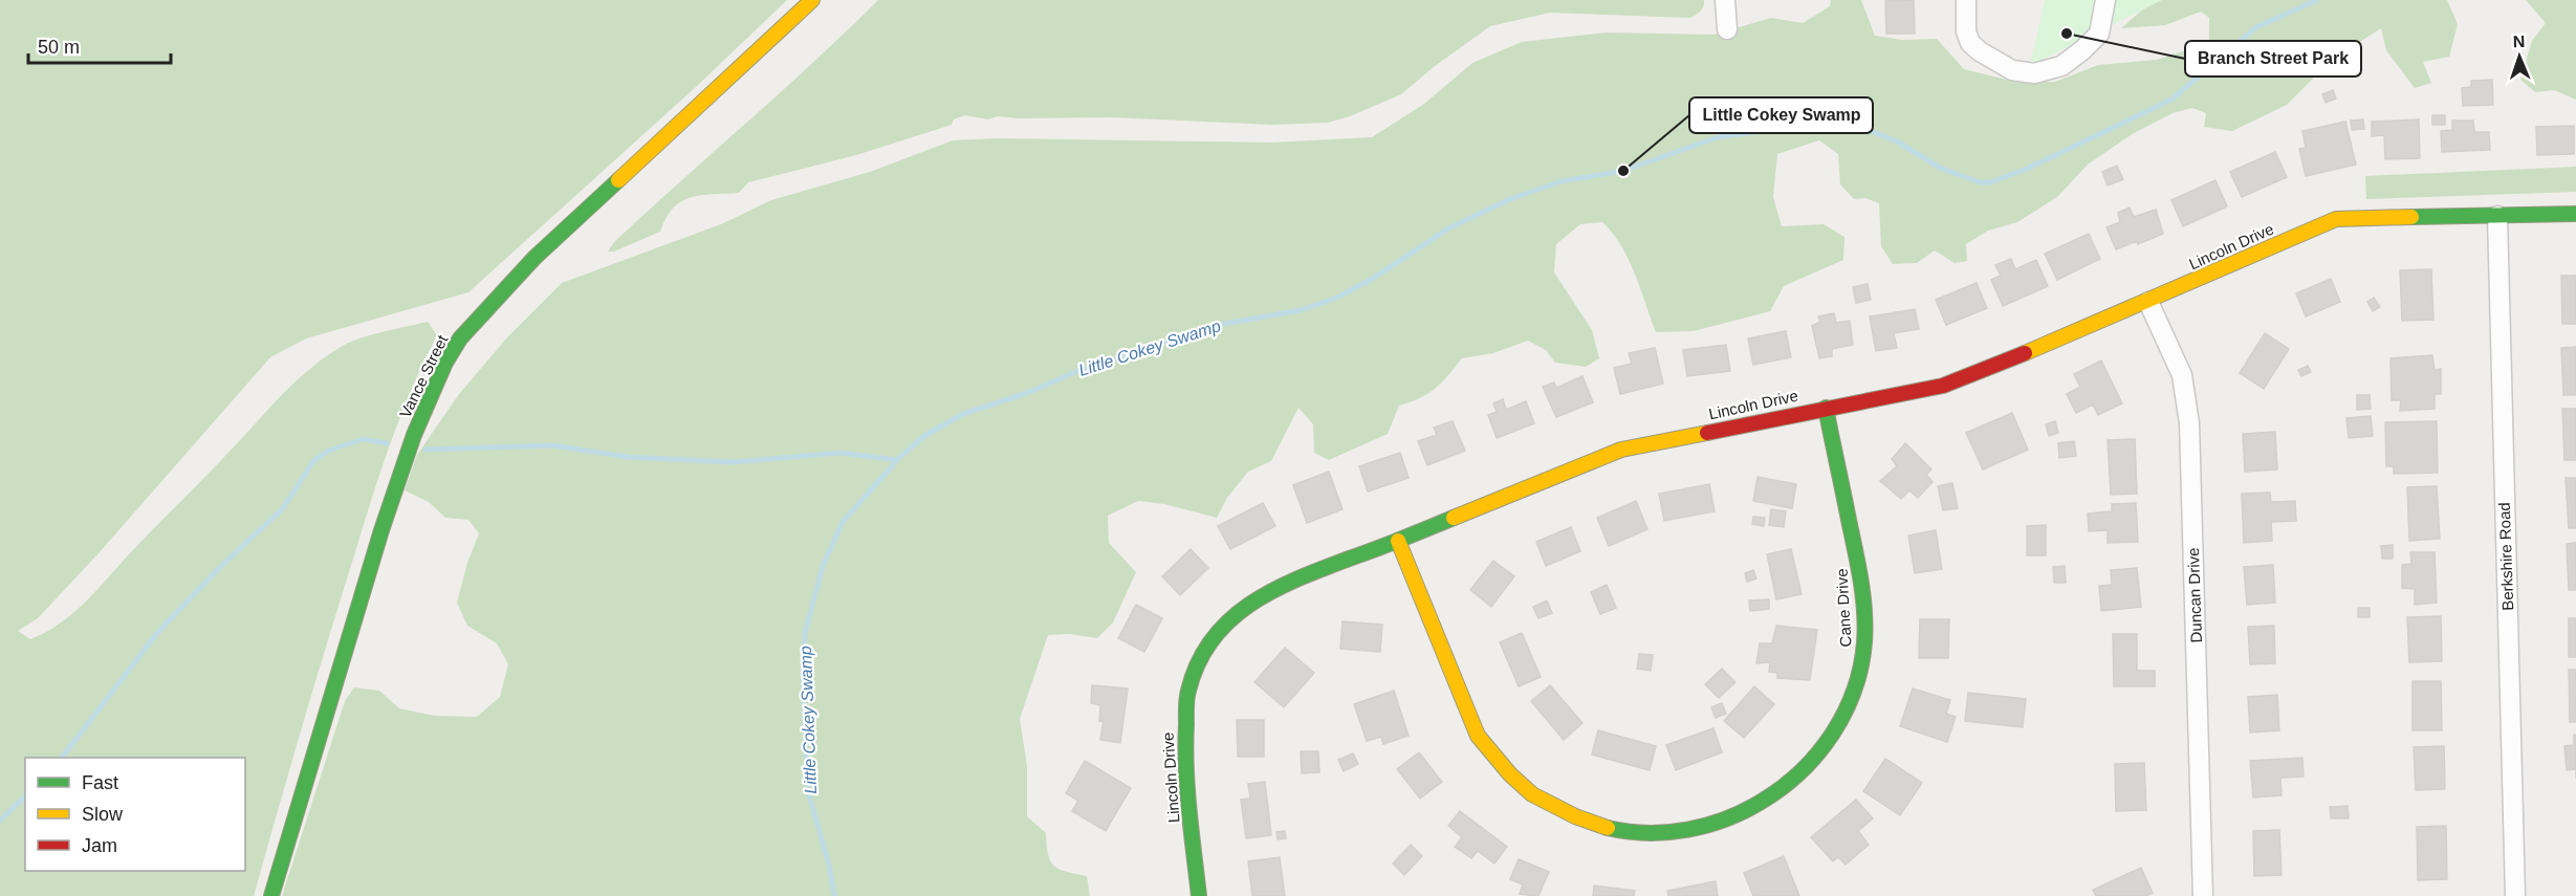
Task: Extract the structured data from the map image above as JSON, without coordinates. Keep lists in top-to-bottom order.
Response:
{
  "streets": {
    "street": [
      "Lincoln Drive",
      "Vance Street",
      "Berkshire Road",
      "Duncan Drive",
      "Cane Drive"
    ]
  },
  "crossings": [
    ["Lincoln Drive", "Berkshire Road"],
    ["Lincoln Drive", "Duncan Drive"],
    ["Lincoln Drive", "Cane Drive"]
  ],
  "water": ["Little Cokey Swamp"],
  "places": ["Branch Street Park", "Little Cokey Swamp"],
  "legend": ["Fast", "Slow", "Jam"],
  "scale_bar": "50 m",
  "north": "top"
}
